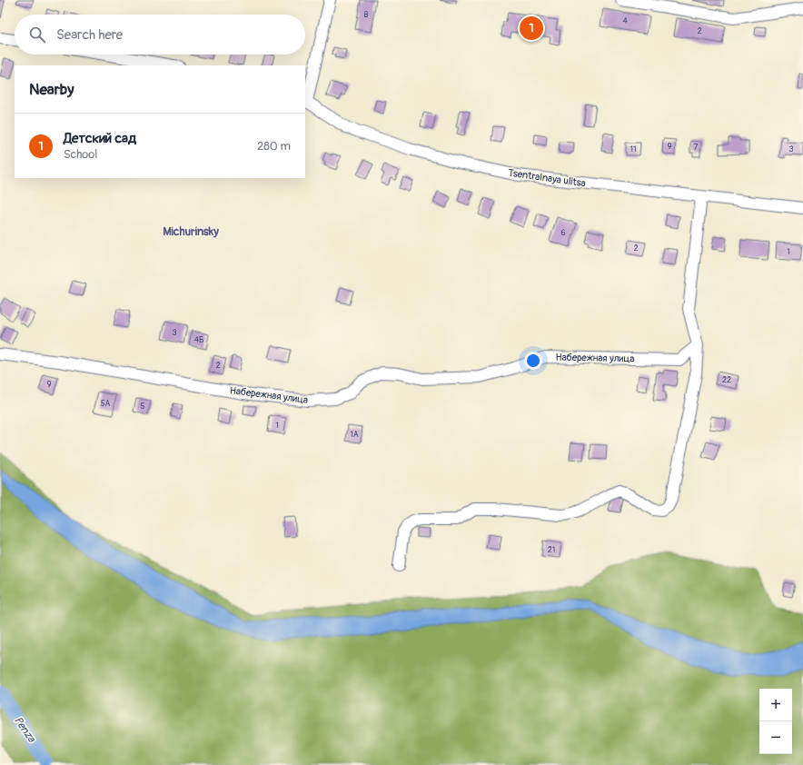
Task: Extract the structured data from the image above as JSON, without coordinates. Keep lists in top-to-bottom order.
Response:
{
  "streets": {
    "street": ["Tsentralnaya ulitsa", "Набережная улица"]
  },
  "districts": ["Michurinsky"],
  "water": ["Penza"],
  "house_numbers": [
    "8",
    "4",
    "2",
    "9",
    "7",
    "11",
    "3",
    "6",
    "2",
    "1",
    "3",
    "4Б",
    "2",
    "22",
    "9",
    "5А",
    "5",
    "1",
    "1А",
    "21"
  ],
  "page": {
    "pins": "1",
    "search": "Search here",
    "heading": "Nearby",
    "list": [
      {
        "mark": "1",
        "name": "Детский сад",
        "note": "School",
        "value": "280 m"
      }
    ],
    "map_buttons": ["+", "−"]
  }
}
